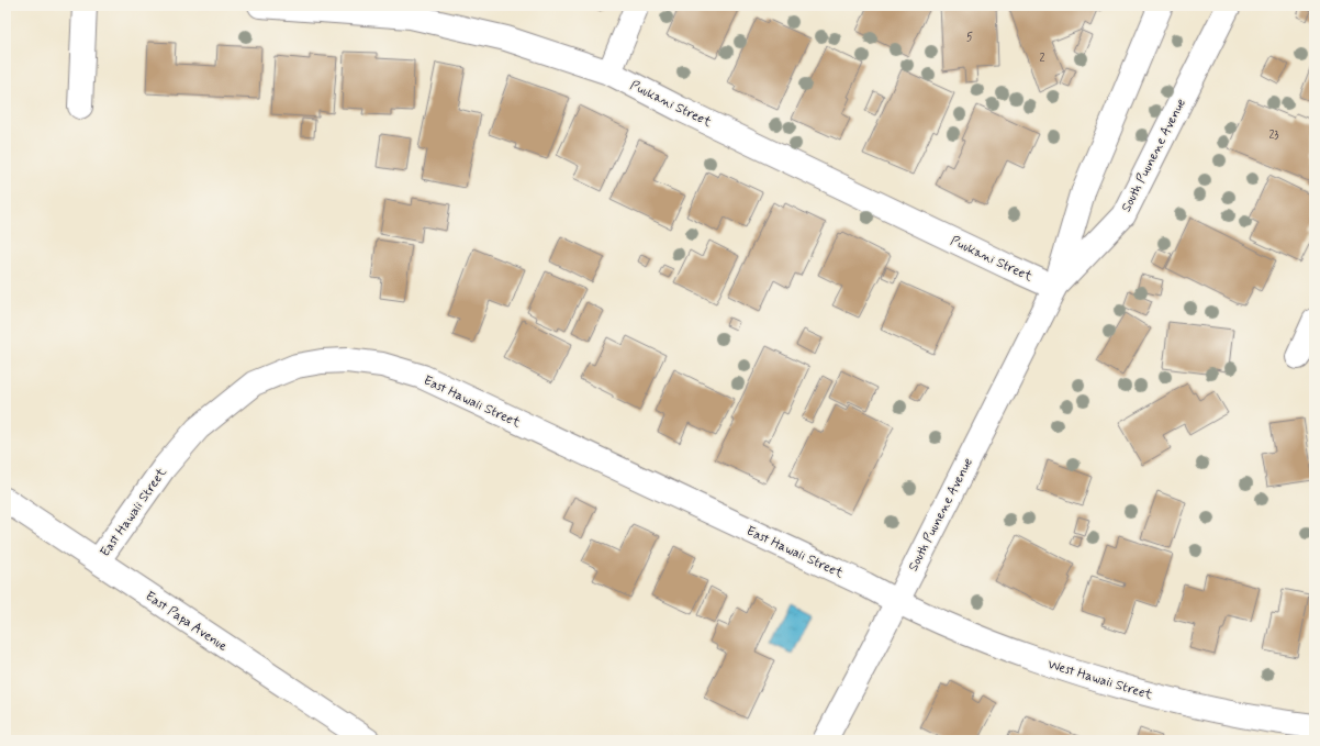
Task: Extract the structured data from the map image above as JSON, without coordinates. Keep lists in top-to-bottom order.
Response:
{
  "streets": {
    "street": [
      "Puukani Street",
      "South Puunene Avenue",
      "East Hawaii Street",
      "East Papa Avenue",
      "West Hawaii Street"
    ]
  },
  "crossings": [
    ["Puukani Street", "South Puunene Avenue"],
    ["South Puunene Avenue", "East Hawaii Street"],
    ["South Puunene Avenue", "West Hawaii Street"],
    ["East Hawaii Street", "East Papa Avenue"],
    ["East Hawaii Street", "West Hawaii Street"]
  ],
  "house_numbers": ["5", "2", "23"]
}
